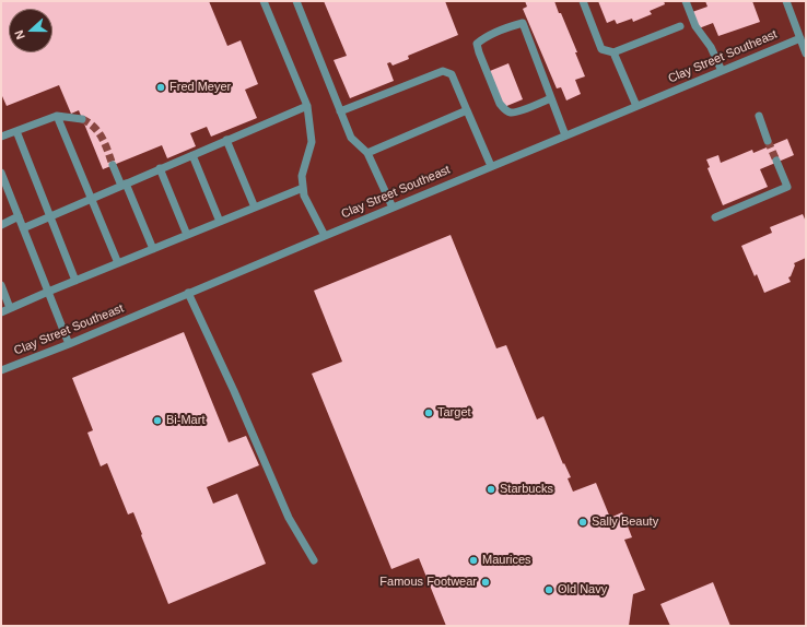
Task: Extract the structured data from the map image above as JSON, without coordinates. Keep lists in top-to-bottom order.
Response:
{
  "streets": {
    "street": ["Clay Street Southeast"]
  },
  "places": [
    "Fred Meyer",
    "Target",
    "Bi-Mart",
    "Starbucks",
    "Sally Beauty",
    "Maurices",
    "Famous Footwear",
    "Old Navy"
  ],
  "north": "left"
}
